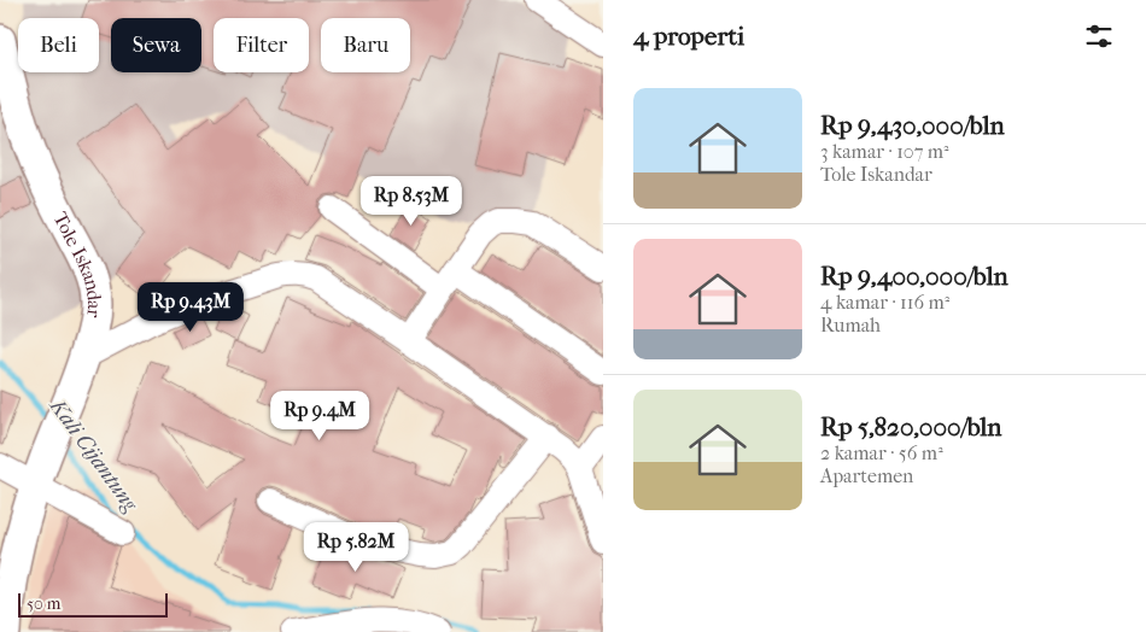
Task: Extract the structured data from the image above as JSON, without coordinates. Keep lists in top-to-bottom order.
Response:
{
  "streets": {
    "main road": ["Tole Iskandar"]
  },
  "water": ["Kali Cijantung"],
  "scale_bar": "50 m",
  "page": {
    "heading": "4 properti",
    "chip": [
      "Beli",
      "Sewa",
      "Filter",
      "Baru"
    ],
    "list": [
      {
        "name": "Rp 9,430,000/bln",
        "note": "3 kamar · 107 m² · Tole Iskandar"
      },
      {
        "name": "Rp 9,400,000/bln",
        "note": "4 kamar · 116 m² · Rumah"
      },
      {
        "name": "Rp 5,820,000/bln",
        "note": "2 kamar · 56 m² · Apartemen"
      }
    ],
    "price": [
      "Rp 8.53M",
      "Rp 9.43M",
      "Rp 9.4M",
      "Rp 5.82M"
    ],
    "scale": "50 m"
  }
}
